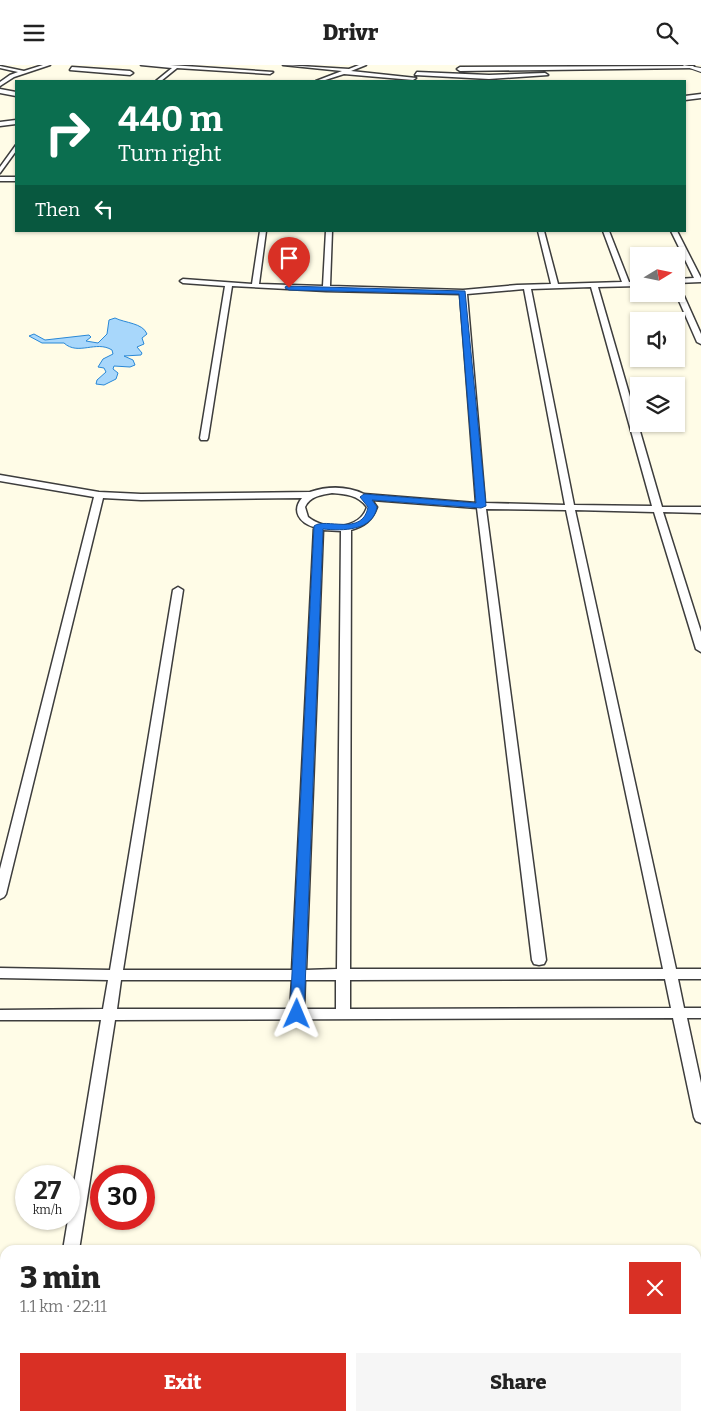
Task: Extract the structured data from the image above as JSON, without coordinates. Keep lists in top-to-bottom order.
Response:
{
  "north": "right",
  "page": {
    "header": "Drivr",
    "turn": ["440 m", "Turn right"],
    "then": "Then",
    "speed": "27 km/h",
    "limit": "30",
    "heading": ["3 min", "1.1 km · 22:11"],
    "buttons": ["Exit", "Share"]
  }
}
